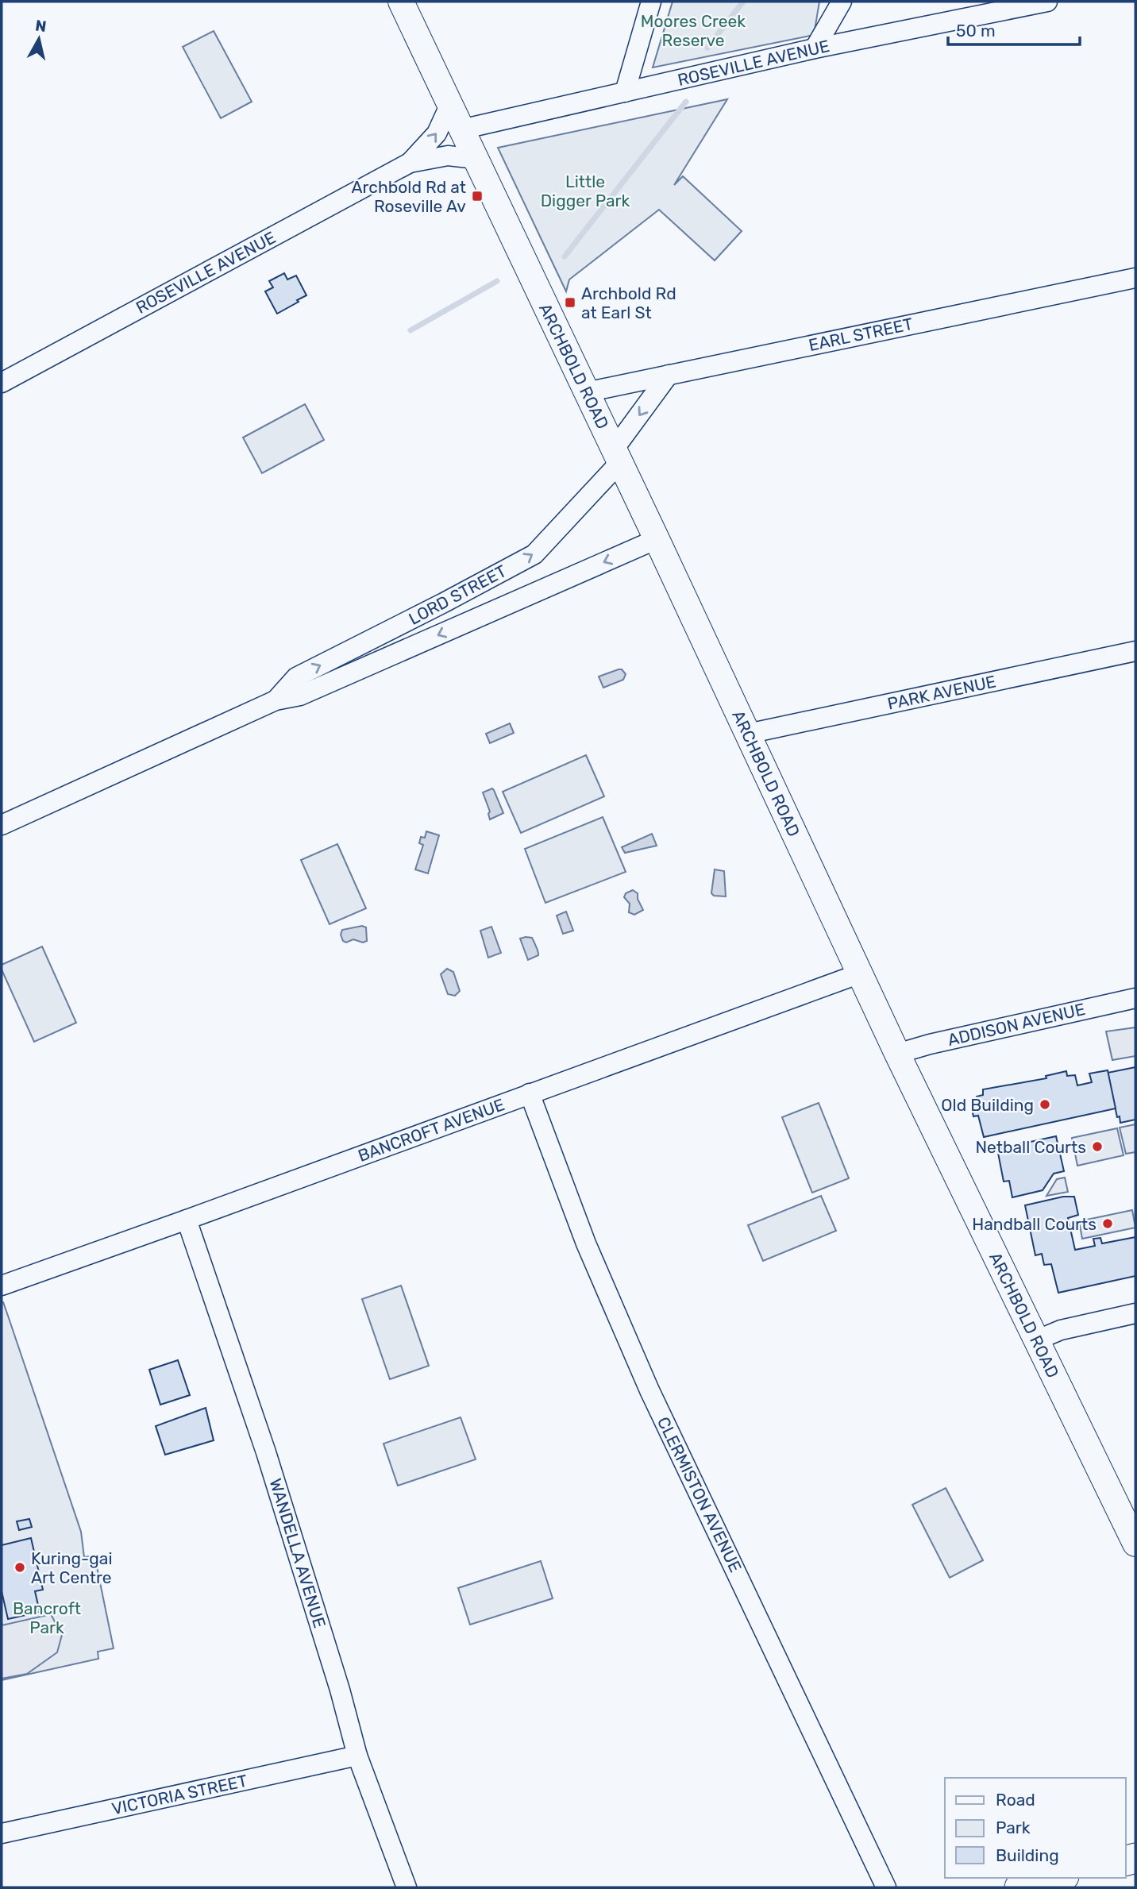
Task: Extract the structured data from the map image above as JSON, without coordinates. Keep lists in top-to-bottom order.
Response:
{
  "streets": {
    "main road": ["ARCHBOLD ROAD"],
    "street": [
      "ROSEVILLE AVENUE",
      "EARL STREET",
      "LORD STREET",
      "PARK AVENUE",
      "ADDISON AVENUE",
      "BANCROFT AVENUE",
      "CLERMISTON AVENUE",
      "WANDELLA AVENUE",
      "VICTORIA STREET"
    ]
  },
  "crossings": [
    ["ROSEVILLE AVENUE", "ARCHBOLD ROAD"],
    ["EARL STREET", "ARCHBOLD ROAD"],
    ["EARL STREET", "LORD STREET"],
    ["ARCHBOLD ROAD", "LORD STREET"],
    ["ARCHBOLD ROAD", "PARK AVENUE"],
    ["ARCHBOLD ROAD", "ADDISON AVENUE"],
    ["ARCHBOLD ROAD", "BANCROFT AVENUE"],
    ["BANCROFT AVENUE", "CLERMISTON AVENUE"],
    ["BANCROFT AVENUE", "WANDELLA AVENUE"],
    ["WANDELLA AVENUE", "VICTORIA STREET"]
  ],
  "parks": ["Moores Creek Reserve", "Little Digger Park", "Bancroft Park"],
  "places": {
    "transit": ["Archbold Rd at Roseville Av", "Archbold Rd at Earl St"],
    "other": [
      "Old Building",
      "Netball Courts",
      "Handball Courts",
      "Kuring-gai Art Centre"
    ]
  },
  "legend": ["Road", "Park", "Building"],
  "scale_bar": "50 m",
  "north": "top"
}
